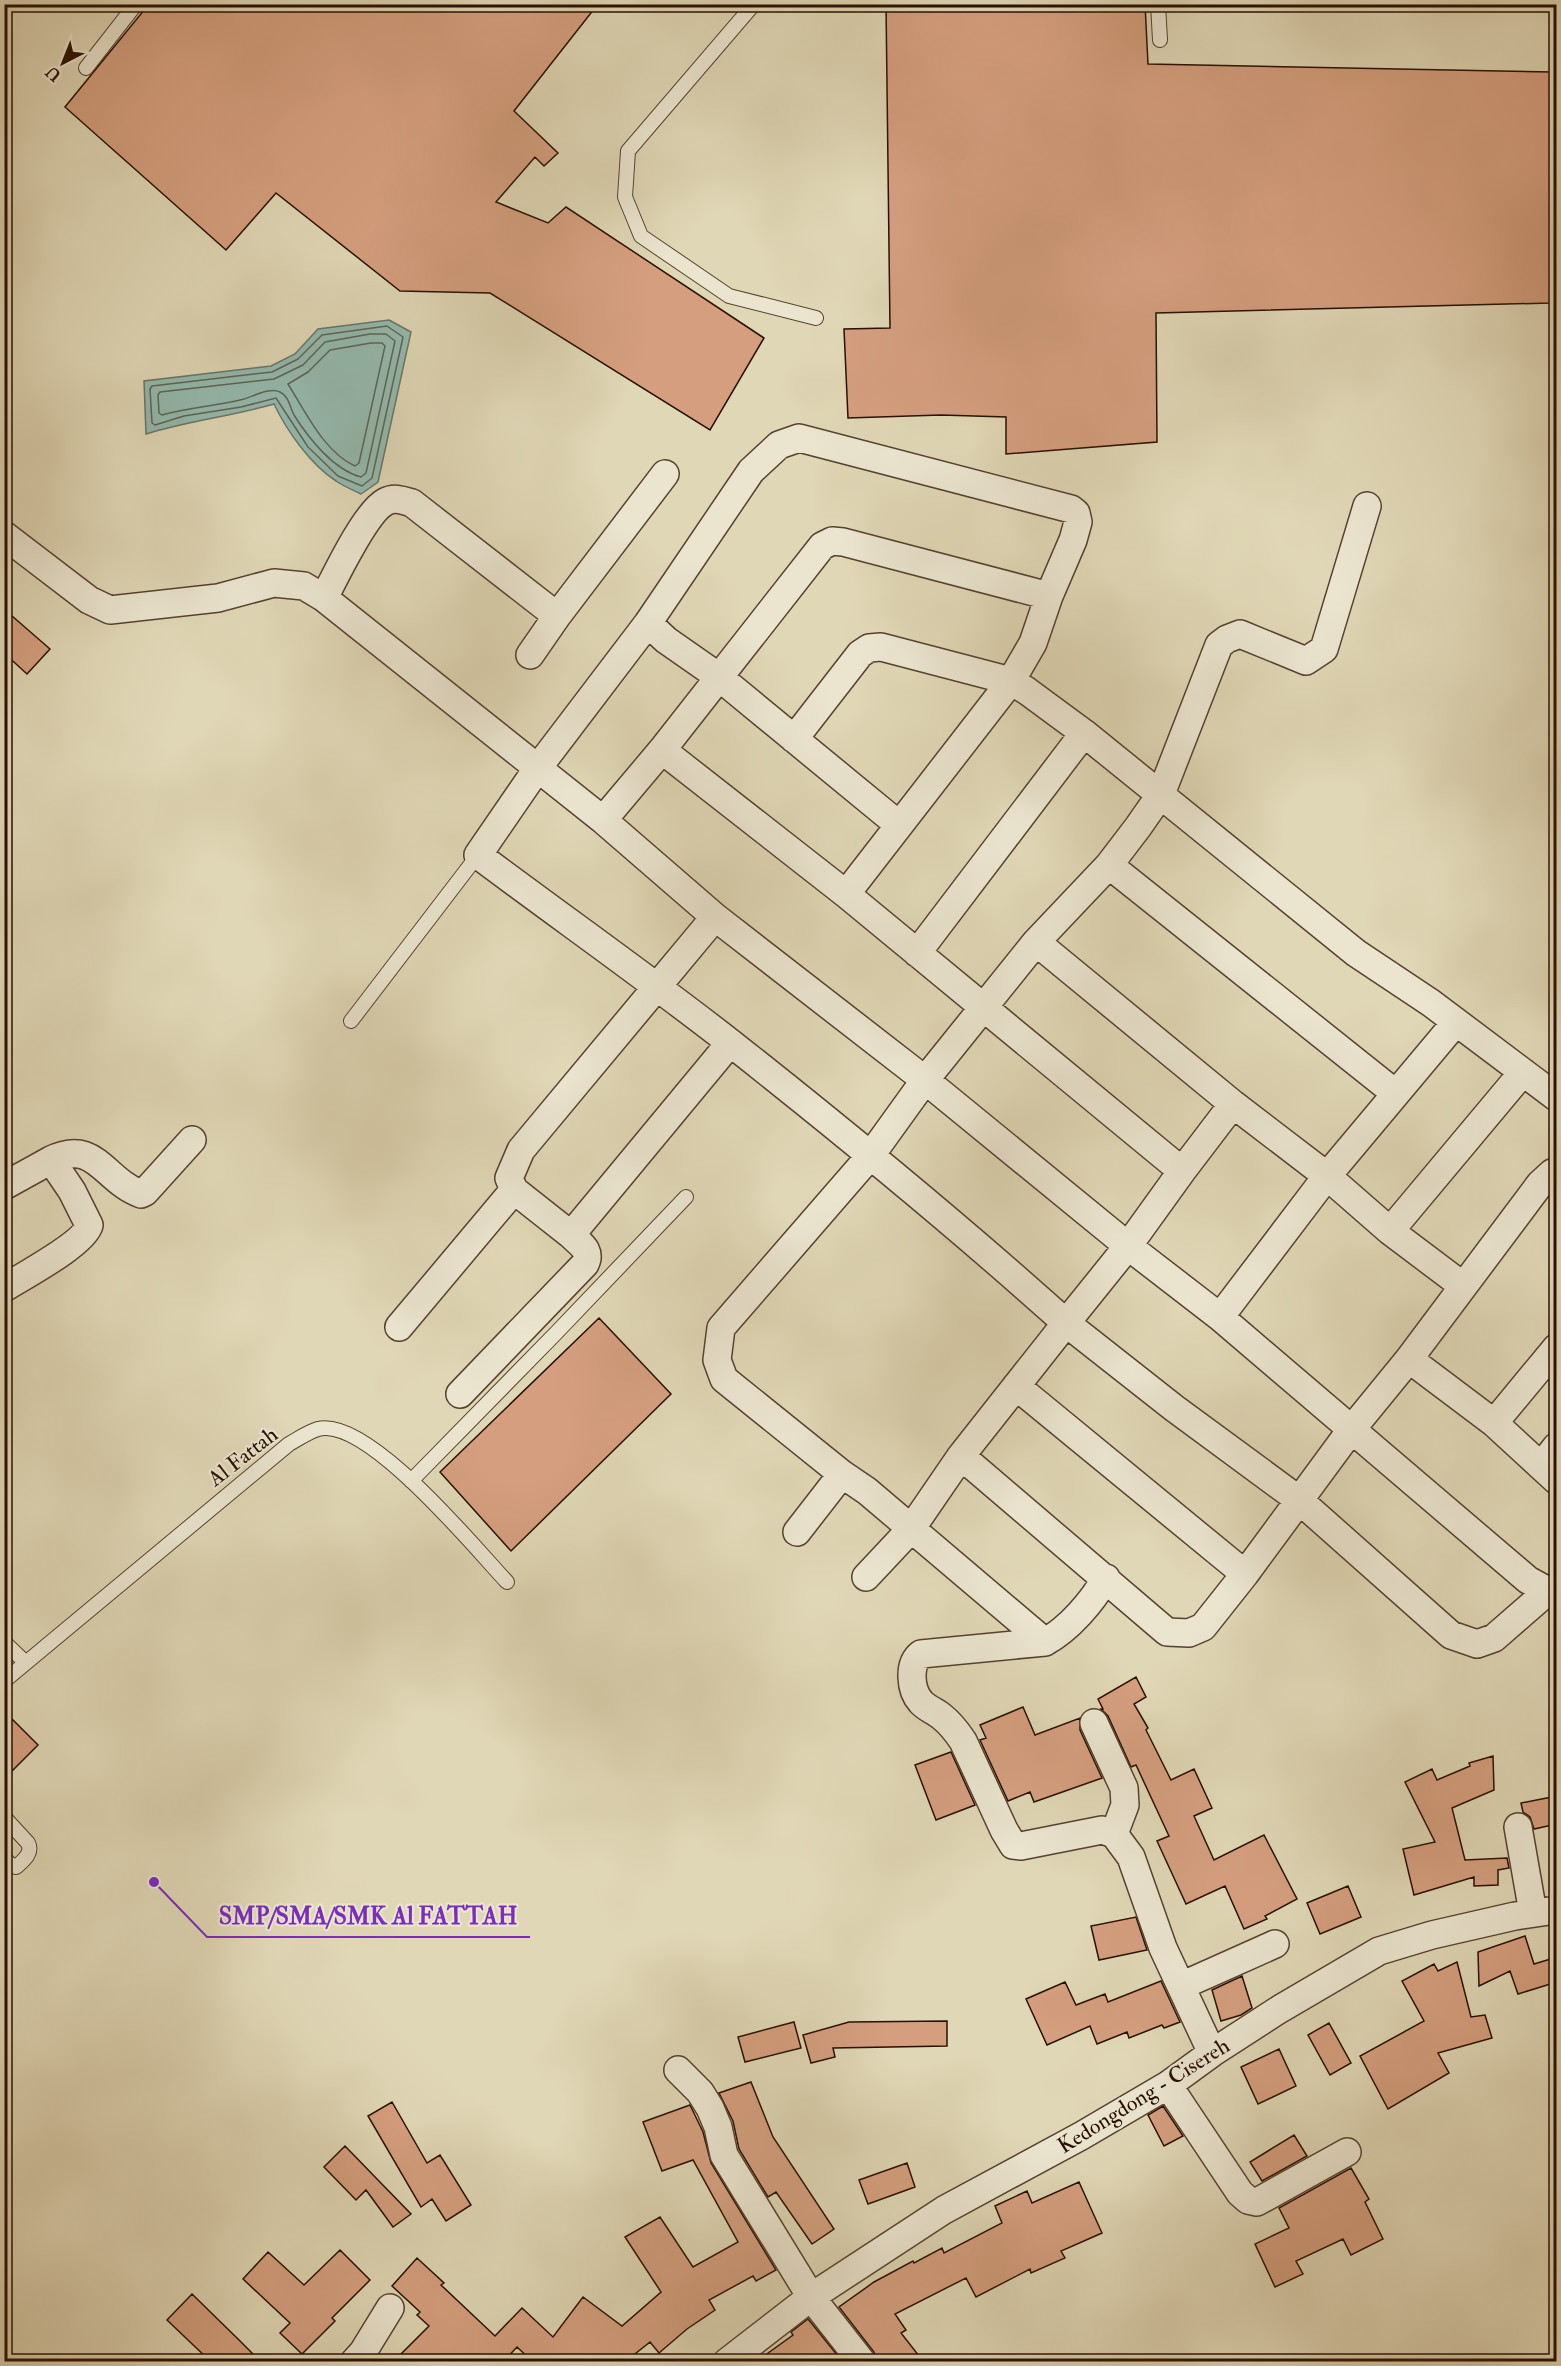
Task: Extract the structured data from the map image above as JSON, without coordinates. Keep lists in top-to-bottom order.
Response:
{
  "streets": {
    "street": ["Kedongdong - Cisereh"],
    "lane": ["Al Fattah"]
  },
  "places": ["SMP/SMA/SMK Al FATTAH"],
  "north": "bottom left"
}
